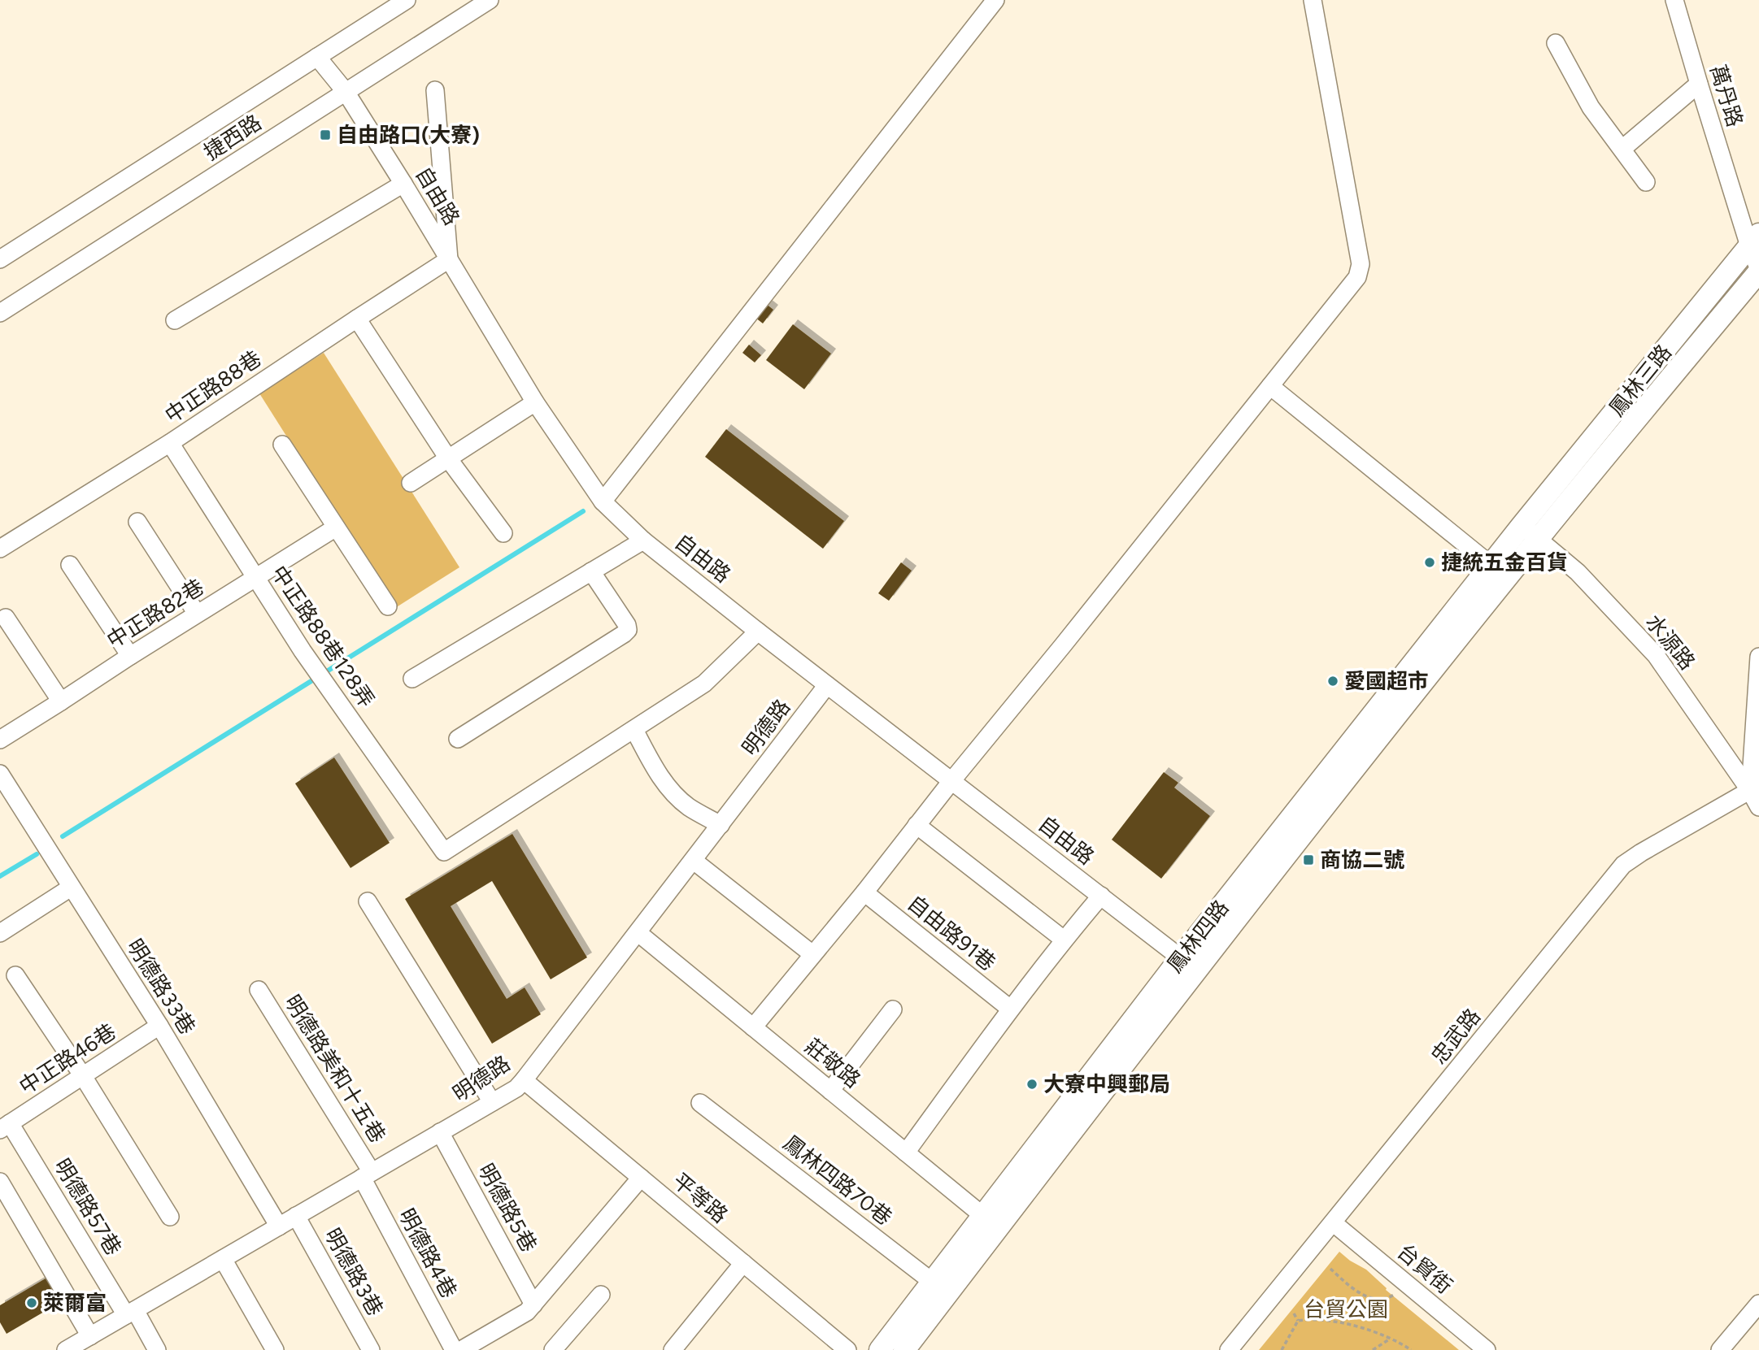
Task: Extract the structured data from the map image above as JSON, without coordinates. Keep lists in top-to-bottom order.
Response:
{
  "streets": {
    "main road": ["鳳林三路", "鳳林四路"],
    "street": [
      "萬丹路",
      "捷西路",
      "自由路",
      "中正路88巷",
      "中正路82巷",
      "中正路88巷128弄",
      "水源路",
      "明德路",
      "自由路91巷",
      "明德路33巷",
      "忠武路",
      "中正路46巷",
      "莊敬路",
      "明德路美和十五巷",
      "鳳林四路70巷",
      "平等路",
      "明德路57巷",
      "明德路5巷",
      "明德路4巷",
      "台貿街",
      "明德路3巷"
    ]
  },
  "crossings": [
    ["萬丹路", "鳳林三路"],
    ["捷西路", "自由路"],
    ["自由路", "中正路88巷"],
    ["自由路", "明德路"],
    ["自由路", "鳳林四路"],
    ["鳳林三路", "水源路"],
    ["鳳林三路", "鳳林四路"],
    ["中正路88巷", "中正路88巷128弄"],
    ["中正路82巷", "中正路88巷128弄"],
    ["水源路", "鳳林四路"],
    ["水源路", "忠武路"],
    ["明德路", "明德路33巷"],
    ["明德路", "莊敬路"],
    ["明德路", "明德路美和十五巷"],
    ["明德路", "平等路"],
    ["明德路", "明德路57巷"],
    ["明德路", "明德路5巷"],
    ["明德路", "明德路4巷"],
    ["明德路", "明德路3巷"],
    ["鳳林四路", "莊敬路"],
    ["鳳林四路", "鳳林四路70巷"],
    ["明德路33巷", "中正路46巷"],
    ["忠武路", "台貿街"],
    ["中正路46巷", "明德路57巷"],
    ["明德路美和十五巷", "明德路4巷"]
  ],
  "parks": ["台貿公園"],
  "places": {
    "transit": ["自由路口(大寮)", "商協二號"],
    "other": [
      "捷統五金百貨",
      "愛國超市",
      "大寮中興郵局",
      "萊爾富"
    ]
  }
}
